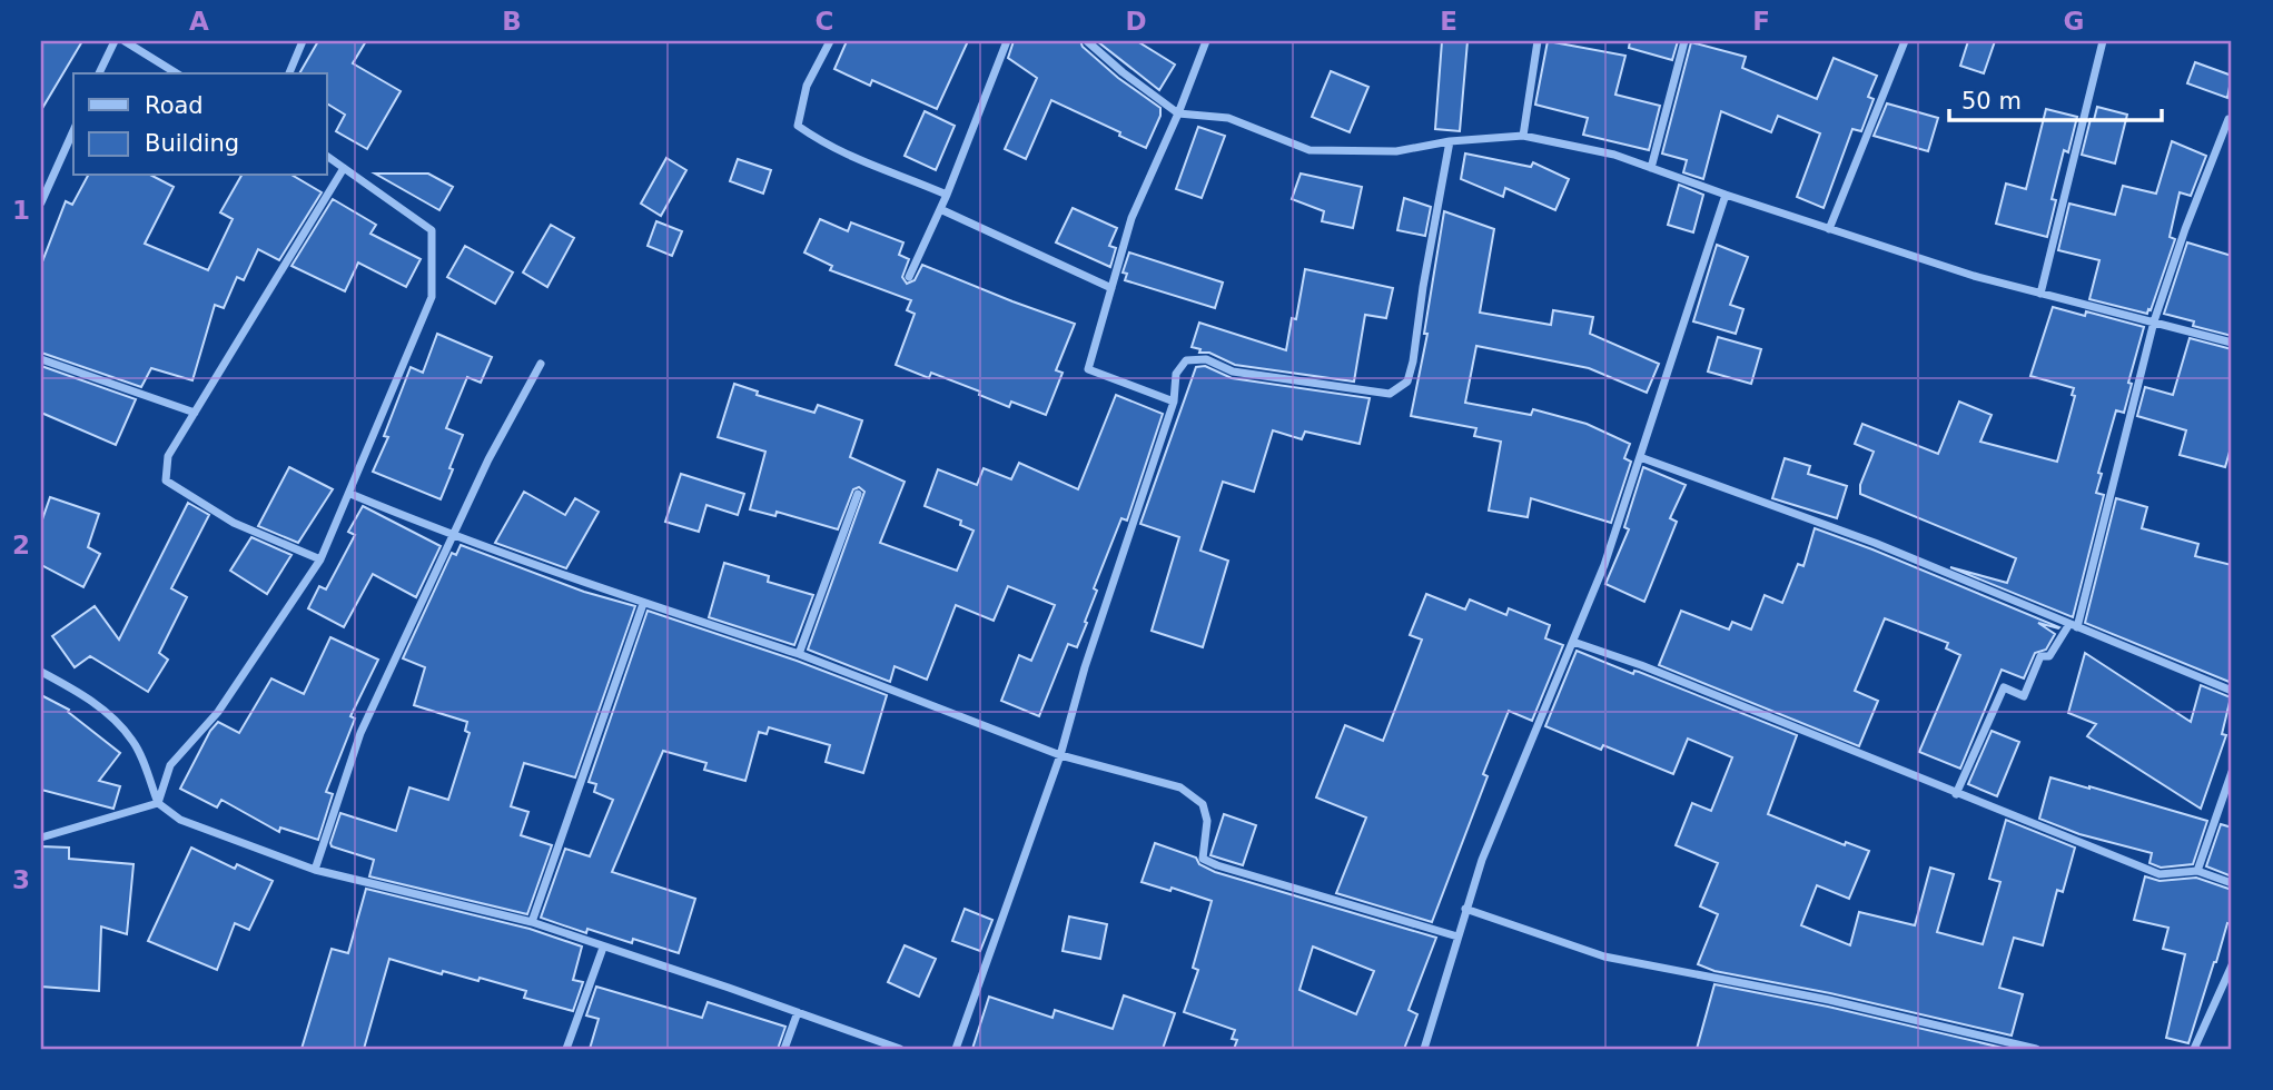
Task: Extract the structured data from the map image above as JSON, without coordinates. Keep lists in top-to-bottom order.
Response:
{
  "legend": ["Road", "Building"],
  "scale_bar": "50 m",
  "grid": {
    "columns": [
      "A",
      "B",
      "C",
      "D",
      "E",
      "F",
      "G"
    ],
    "rows": ["1", "2", "3"]
  }
}
